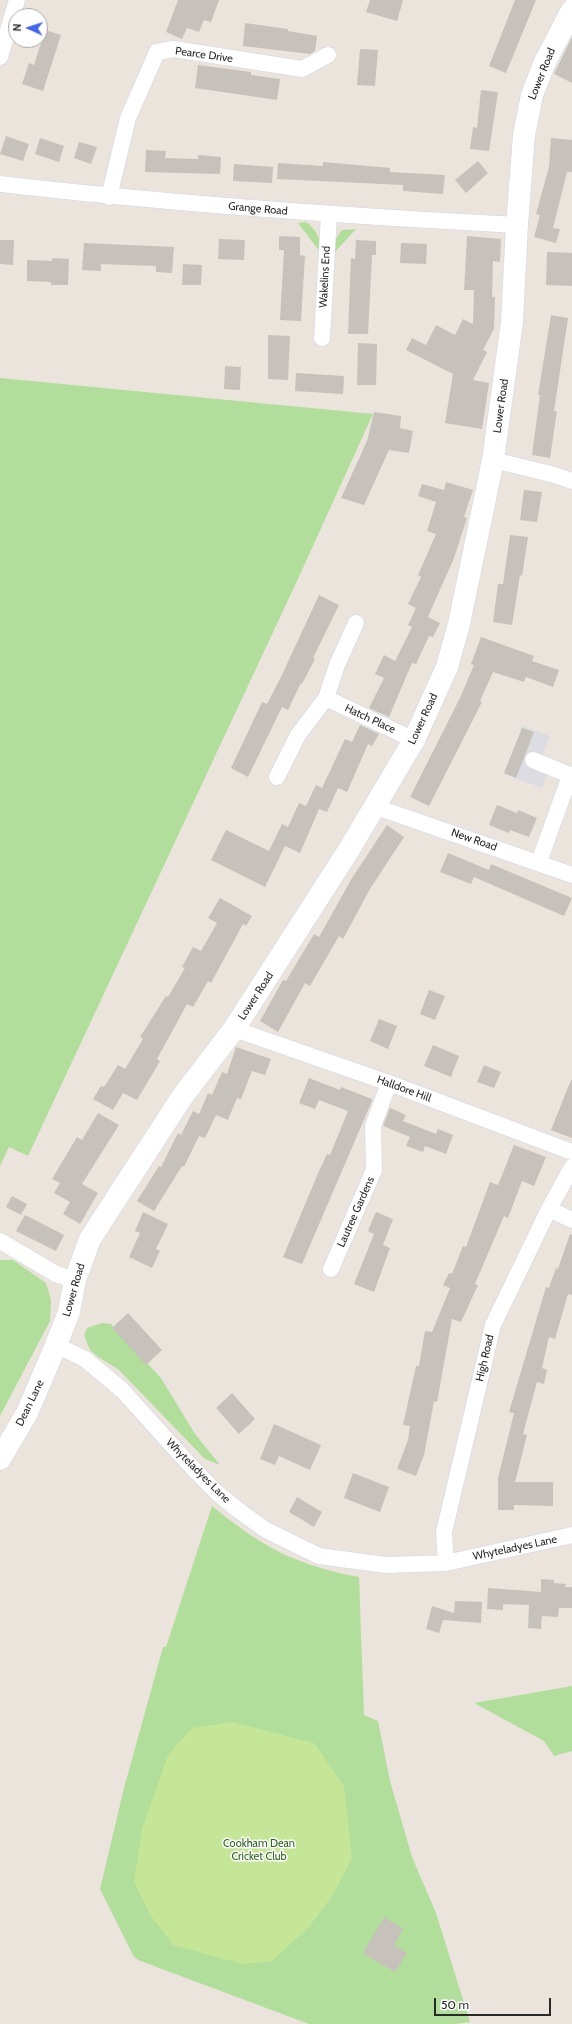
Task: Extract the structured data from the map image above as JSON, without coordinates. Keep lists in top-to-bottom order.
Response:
{
  "streets": {
    "street": [
      "Pearce Drive",
      "Lower Road",
      "Grange Road",
      "Wakelins End",
      "Hatch Place",
      "New Road",
      "Halldore Hill",
      "Lautree Gardens",
      "High Road",
      "Dean Lane",
      "Whyteladyes Lane"
    ]
  },
  "crossings": [
    ["Pearce Drive", "Grange Road"],
    ["Lower Road", "Grange Road"],
    ["Lower Road", "Hatch Place"],
    ["Lower Road", "New Road"],
    ["Lower Road", "Halldore Hill"],
    ["Lower Road", "Dean Lane"],
    ["Lower Road", "Whyteladyes Lane"],
    ["Grange Road", "Wakelins End"],
    ["Halldore Hill", "Lautree Gardens"],
    ["High Road", "Whyteladyes Lane"],
    ["Dean Lane", "Whyteladyes Lane"]
  ],
  "parks": ["Cookham Dean Cricket Club"],
  "scale_bar": "50 m",
  "north": "left"
}
